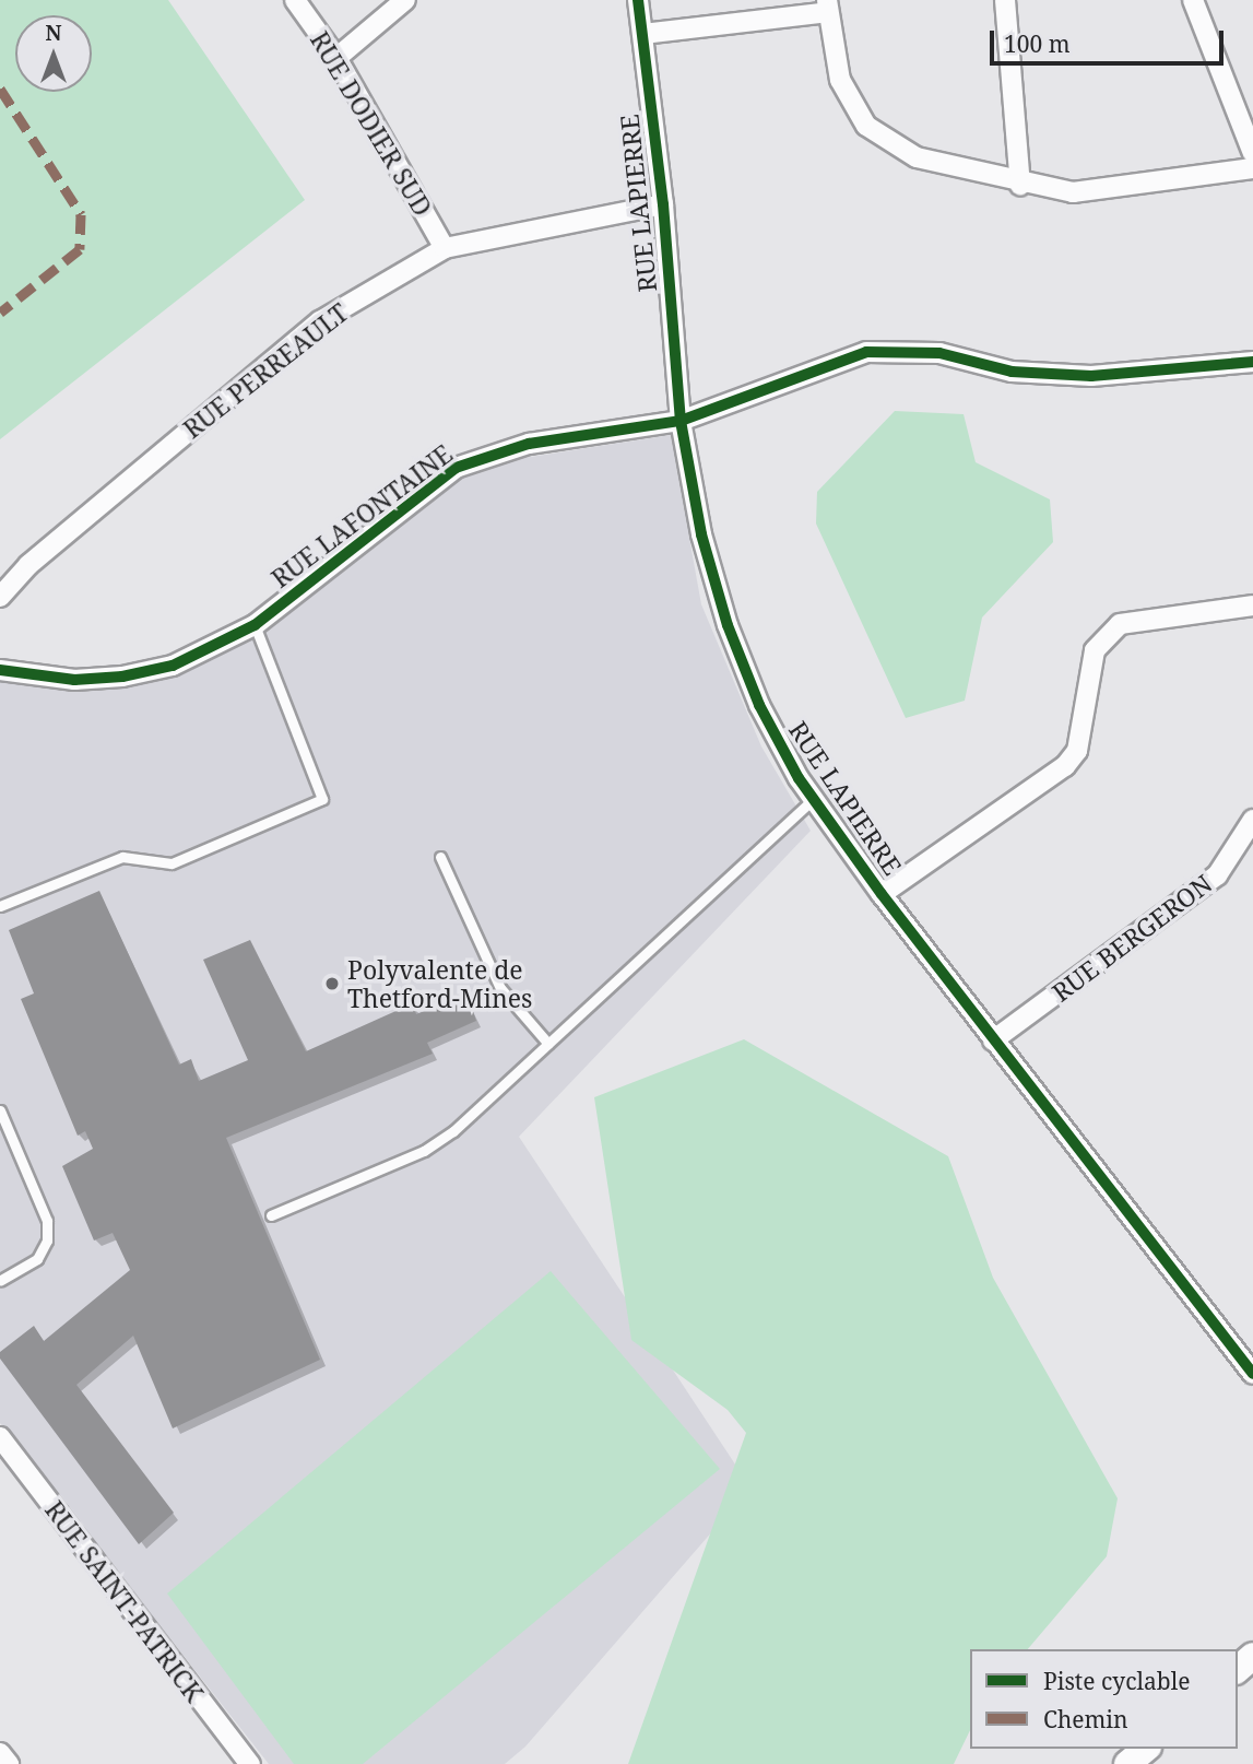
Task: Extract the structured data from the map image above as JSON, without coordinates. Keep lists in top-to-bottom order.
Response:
{
  "streets": {
    "street": [
      "RUE DODIER SUD",
      "RUE LAPIERRE",
      "RUE PERREAULT",
      "RUE LAFONTAINE",
      "RUE BERGERON",
      "RUE SAINT-PATRICK"
    ]
  },
  "crossings": [
    ["RUE DODIER SUD", "RUE PERREAULT"],
    ["RUE LAPIERRE", "RUE PERREAULT"],
    ["RUE LAPIERRE", "RUE LAFONTAINE"],
    ["RUE LAPIERRE", "RUE BERGERON"]
  ],
  "places": ["Polyvalente de Thetford-Mines"],
  "legend": ["Piste cyclable", "Chemin"],
  "scale_bar": "100 m",
  "north": "top"
}
